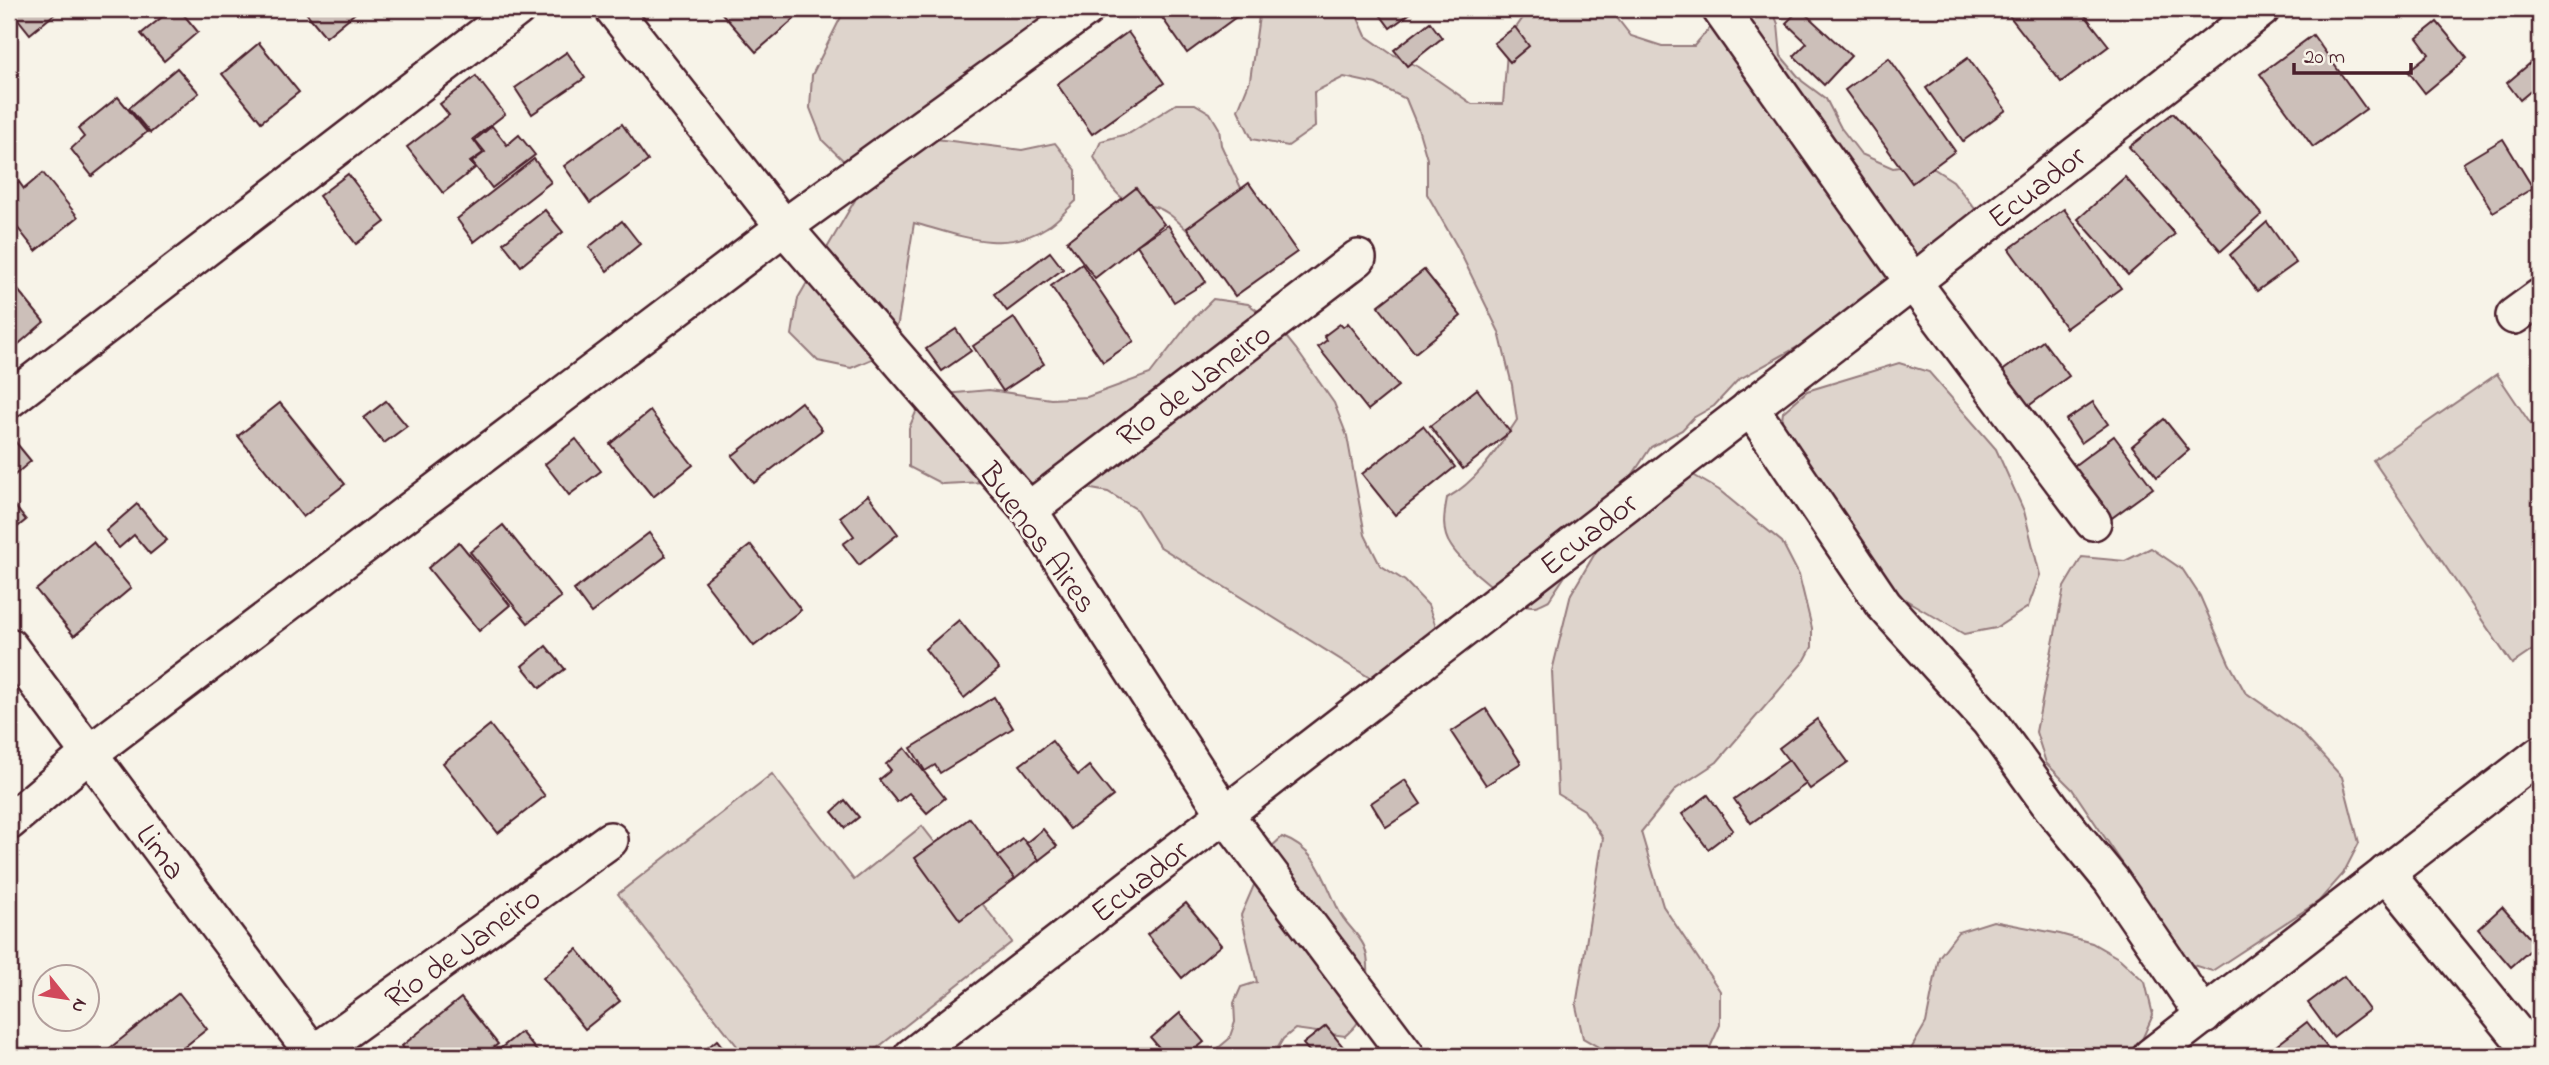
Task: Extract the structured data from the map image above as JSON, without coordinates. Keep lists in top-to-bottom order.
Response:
{
  "streets": {
    "street": [
      "Ecuador",
      "Río de Janeiro",
      "Buenos Aires",
      "Lima"
    ]
  },
  "crossings": [
    ["Ecuador", "Buenos Aires"],
    ["Río de Janeiro", "Buenos Aires"],
    ["Río de Janeiro", "Lima"]
  ],
  "scale_bar": "20 m",
  "north": "bottom right"
}
